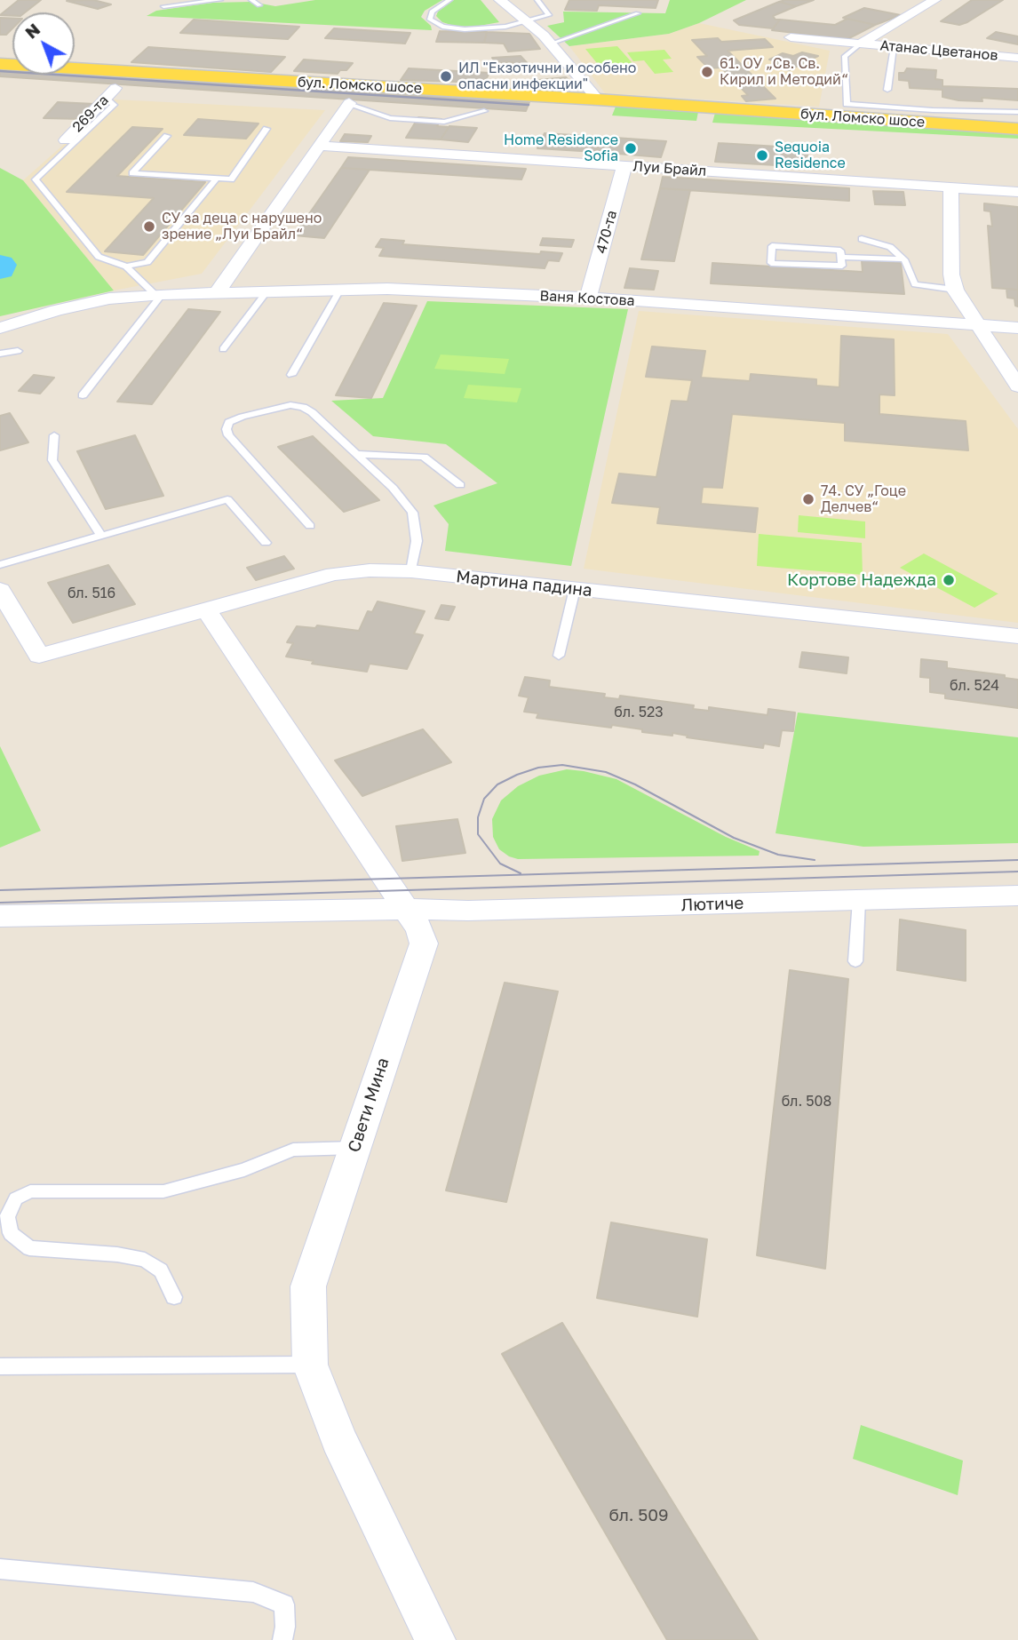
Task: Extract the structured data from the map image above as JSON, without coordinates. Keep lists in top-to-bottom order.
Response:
{
  "streets": {
    "main road": ["бул. Ломско шосе"],
    "street": [
      "Атанас Цветанов",
      "269-та",
      "Луи Брайл",
      "470-та",
      "Ваня Костова",
      "Мартина падина",
      "Лютиче",
      "Свети Мина"
    ]
  },
  "crossings": [
    ["Луи Брайл", "470-та"],
    ["470-та", "Ваня Костова"],
    ["Мартина падина", "Свети Мина"],
    ["Лютиче", "Свети Мина"]
  ],
  "places": [
    "61. ОУ „Св. Св. Кирил и Методий“",
    "ИЛ \"Екзотични и особено опасни инфекции\"",
    "Home Residence Sofia",
    "Sequoia Residence",
    "СУ за деца с нарушено зрение „Луи Брайл“",
    "74. СУ „Гоце Делчев“",
    "Кортове Надежда"
  ],
  "house_numbers": [
    "бл. 516",
    "бл. 524",
    "бл. 523",
    "бл. 508",
    "бл. 509"
  ],
  "north": "top left"
}
